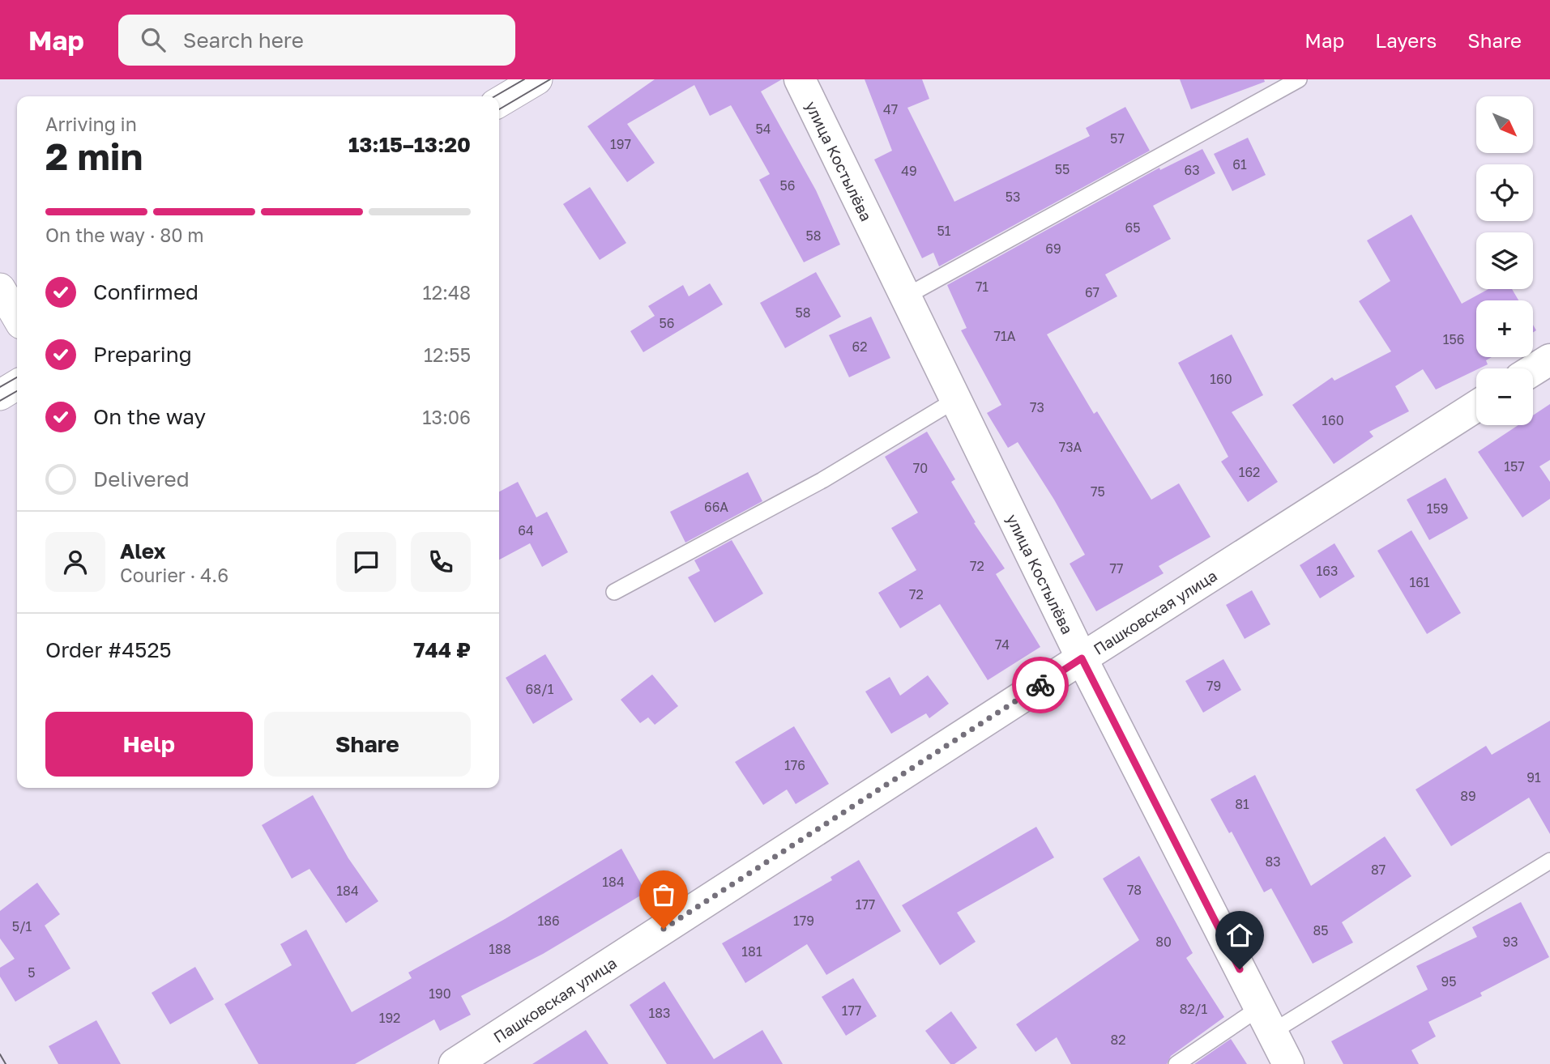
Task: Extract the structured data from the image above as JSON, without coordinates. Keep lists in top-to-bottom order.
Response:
{
  "streets": {
    "street": ["улица Костылёва", "Пашковская улица"]
  },
  "crossings": [
    ["улица Костылёва", "Пашковская улица"]
  ],
  "house_numbers": [
    "47",
    "54",
    "57",
    "197",
    "61",
    "55",
    "63",
    "49",
    "56",
    "53",
    "65",
    "51",
    "58",
    "69",
    "71",
    "67",
    "58",
    "56",
    "71А",
    "156",
    "62",
    "160",
    "73",
    "160",
    "73А",
    "157",
    "70",
    "162",
    "75",
    "66А",
    "159",
    "64",
    "72",
    "77",
    "163",
    "161",
    "72",
    "74",
    "79",
    "68/1",
    "176",
    "91",
    "89",
    "81",
    "83",
    "87",
    "184",
    "78",
    "184",
    "177",
    "186",
    "179",
    "5/1",
    "85",
    "80",
    "93",
    "188",
    "181",
    "5",
    "95",
    "190",
    "82/1",
    "177",
    "183",
    "192",
    "82"
  ],
  "north": "bottom right",
  "page": {
    "header": "Map",
    "search": "Search here",
    "nav": ["Map", "Layers", "Share"],
    "map_buttons": ["+", "−"],
    "heading": ["2 min", "Arriving in", "13:15–13:20"],
    "panel": [
      "Alex",
      "Courier · 4.6",
      "Order #4525",
      "744 ₽"
    ],
    "bar": "On the way · 80 m",
    "list": [
      ["Confirmed", "12:48"],
      ["Preparing", "12:55"],
      ["On the way", "13:06"],
      "Delivered"
    ],
    "buttons": ["Help", "Share"]
  }
}
